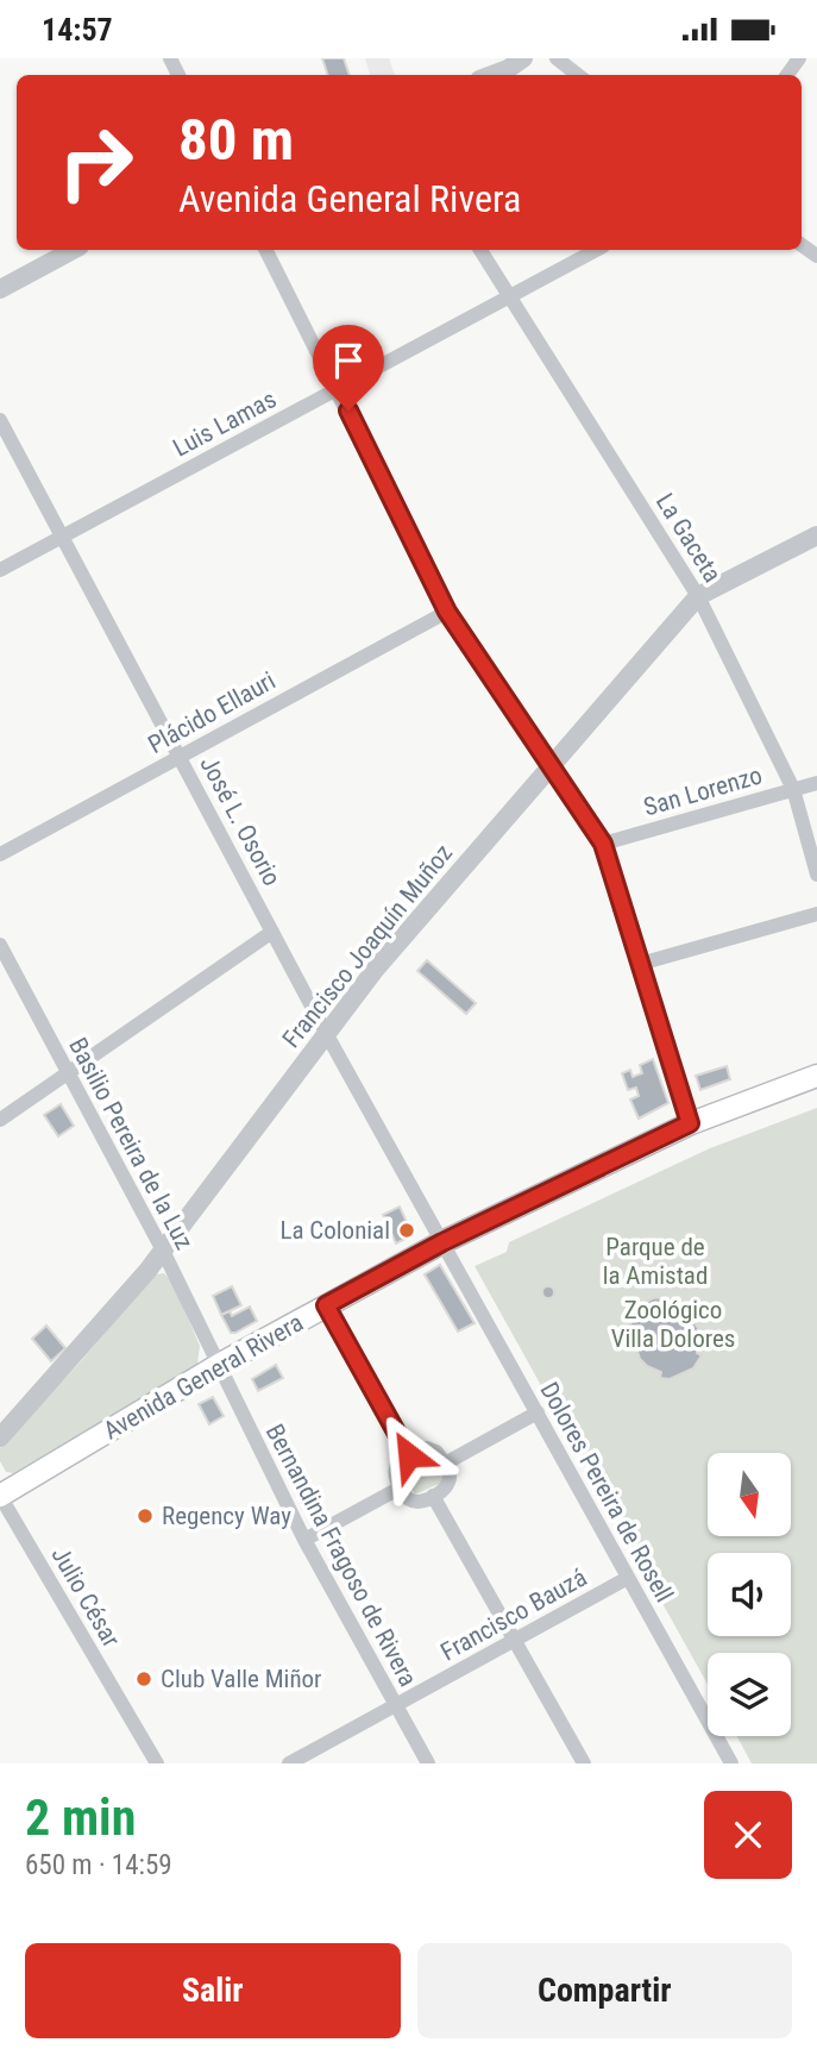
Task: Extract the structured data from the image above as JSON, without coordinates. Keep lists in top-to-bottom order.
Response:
{
  "streets": {
    "main road": ["Avenida General Rivera"],
    "street": [
      "Luis Lamas",
      "La Gaceta",
      "Plácido Ellauri",
      "San Lorenzo",
      "José L. Osorio",
      "Francisco Joaquín Muñoz",
      "Basilio Pereira de la Luz",
      "Dolores Pereira de Rosell",
      "Bernandina Fragoso de Rivera",
      "Julio César",
      "Francisco Bauzá"
    ]
  },
  "crossings": [
    ["Luis Lamas", "La Gaceta"],
    ["Luis Lamas", "José L. Osorio"],
    ["La Gaceta", "San Lorenzo"],
    ["La Gaceta", "Francisco Joaquín Muñoz"],
    ["Plácido Ellauri", "José L. Osorio"],
    ["José L. Osorio", "Francisco Joaquín Muñoz"],
    ["José L. Osorio", "Avenida General Rivera"],
    ["José L. Osorio", "Dolores Pereira de Rosell"],
    ["Francisco Joaquín Muñoz", "Basilio Pereira de la Luz"],
    ["Basilio Pereira de la Luz", "Avenida General Rivera"],
    ["Basilio Pereira de la Luz", "Bernandina Fragoso de Rivera"],
    ["Avenida General Rivera", "Dolores Pereira de Rosell"],
    ["Avenida General Rivera", "Bernandina Fragoso de Rivera"],
    ["Avenida General Rivera", "Julio César"],
    ["Dolores Pereira de Rosell", "Francisco Bauzá"],
    ["Bernandina Fragoso de Rivera", "Francisco Bauzá"]
  ],
  "parks": ["Parque de la Amistad", "Zoológico Villa Dolores"],
  "places": ["La Colonial", "Regency Way", "Club Valle Miñor"],
  "north": "bottom",
  "page": {
    "status": "14:57",
    "turn": ["80 m", "Avenida General Rivera"],
    "heading": ["2 min", "650 m · 14:59"],
    "buttons": ["Salir", "Compartir"]
  }
}
